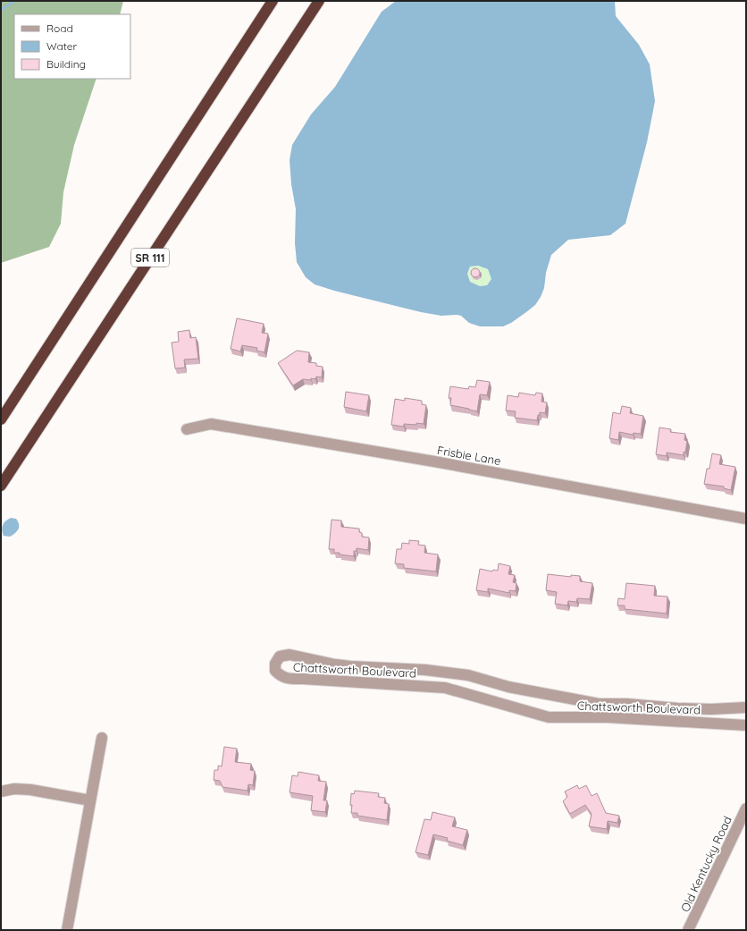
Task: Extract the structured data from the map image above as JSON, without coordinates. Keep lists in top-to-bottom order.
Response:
{
  "streets": {
    "highway": ["SR 111"],
    "street": ["Frisbie Lane", "Chattsworth Boulevard", "Old Kentucky Road"]
  },
  "legend": ["Road", "Water", "Building"]
}
